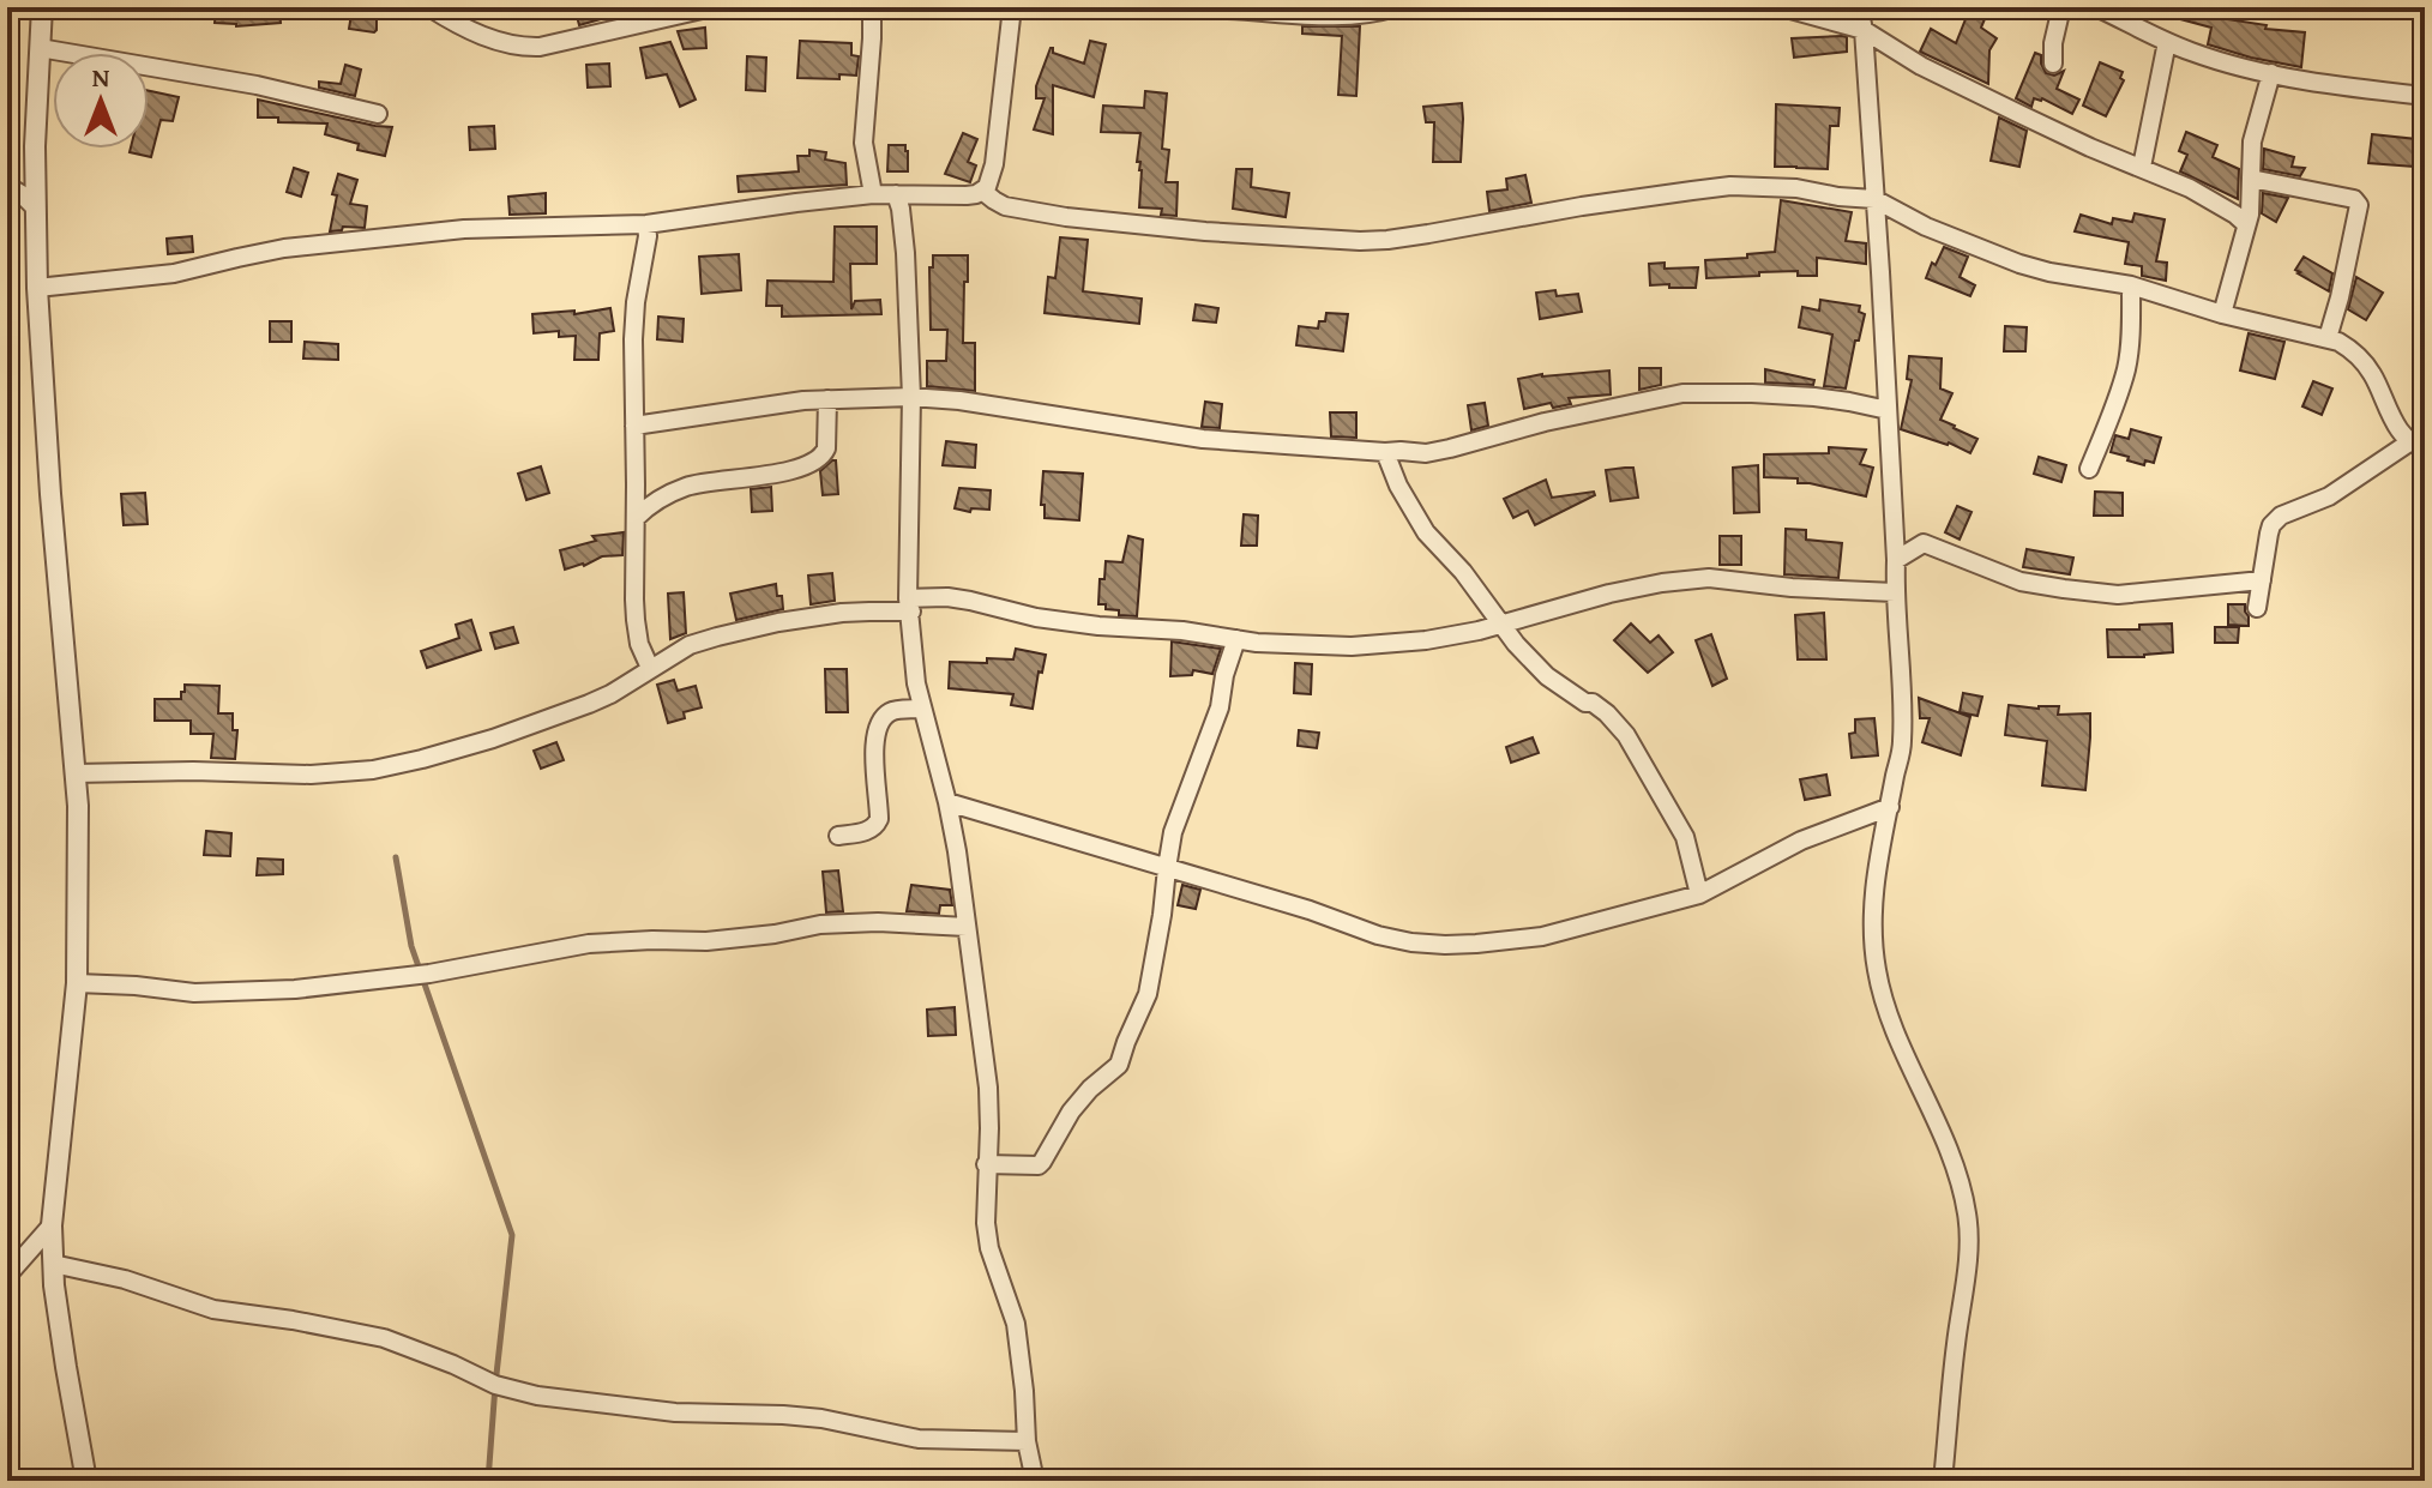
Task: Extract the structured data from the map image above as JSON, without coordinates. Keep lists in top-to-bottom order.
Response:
{
  "north": "top"
}
